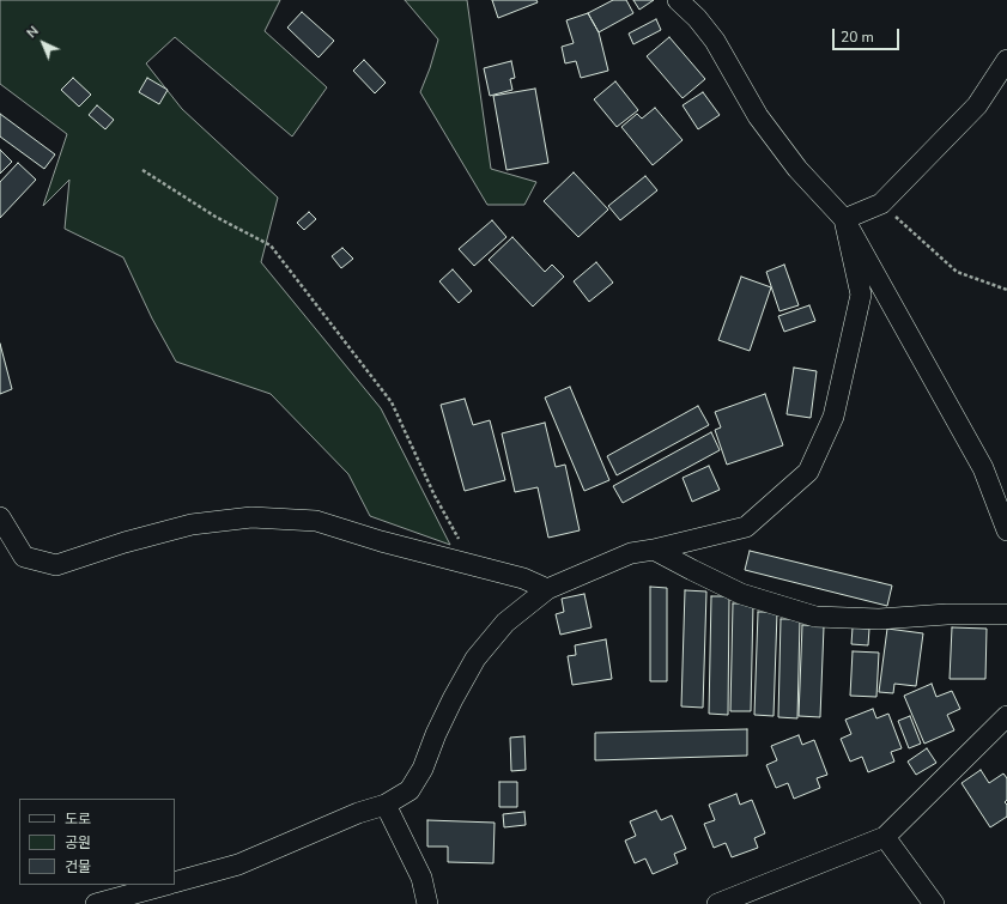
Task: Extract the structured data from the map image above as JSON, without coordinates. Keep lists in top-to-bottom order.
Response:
{
  "legend": ["도로", "공원", "건물"],
  "scale_bar": "20 m",
  "north": "top left"
}
